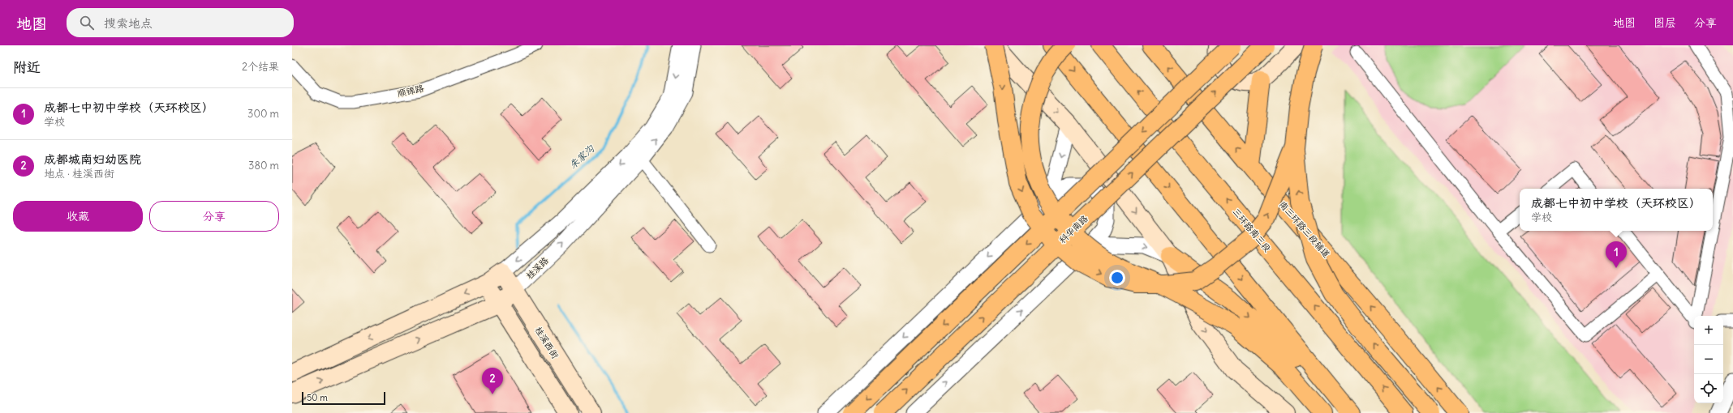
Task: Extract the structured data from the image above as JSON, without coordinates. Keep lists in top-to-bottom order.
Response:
{
  "streets": {
    "main road": [
      "科华南路",
      "南三环路三段辅道",
      "三环路南三段",
      "桂溪路",
      "桂溪西街"
    ],
    "street": ["顺锦路"]
  },
  "crossings": [
    ["桂溪路", "桂溪西街"]
  ],
  "water": ["朱家沟"],
  "scale_bar": "50 m",
  "page": {
    "header": "地图",
    "search": "搜索地点",
    "nav": ["地图", "图层", "分享"],
    "heading": ["附近", "2个结果"],
    "list": [
      {
        "mark": "1",
        "name": "成都七中初中学校（天环校区）",
        "note": "学校",
        "value": "300 m"
      },
      {
        "mark": "2",
        "name": "成都城南妇幼医院",
        "note": "地点 · 桂溪西街",
        "value": "380 m"
      }
    ],
    "popup": ["成都七中初中学校（天环校区）", "学校"],
    "buttons": ["收藏", "分享"],
    "pins": ["1", "2"],
    "map_buttons": ["+", "−"],
    "scale": "50 m"
  }
}
